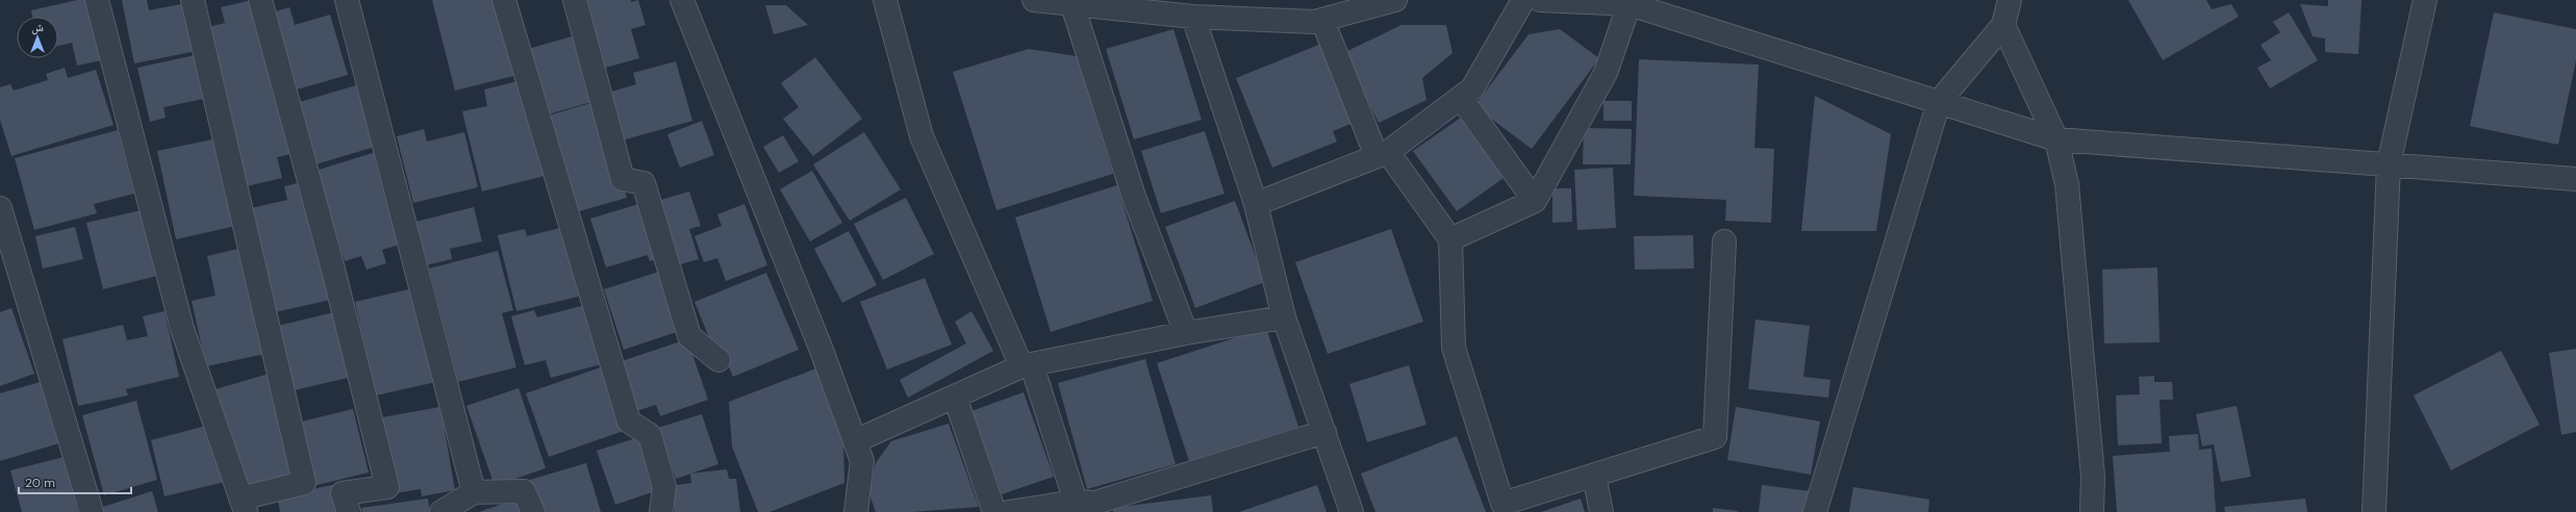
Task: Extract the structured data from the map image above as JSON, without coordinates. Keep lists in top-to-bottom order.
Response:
{
  "scale_bar": "20 m",
  "north": "top"
}
